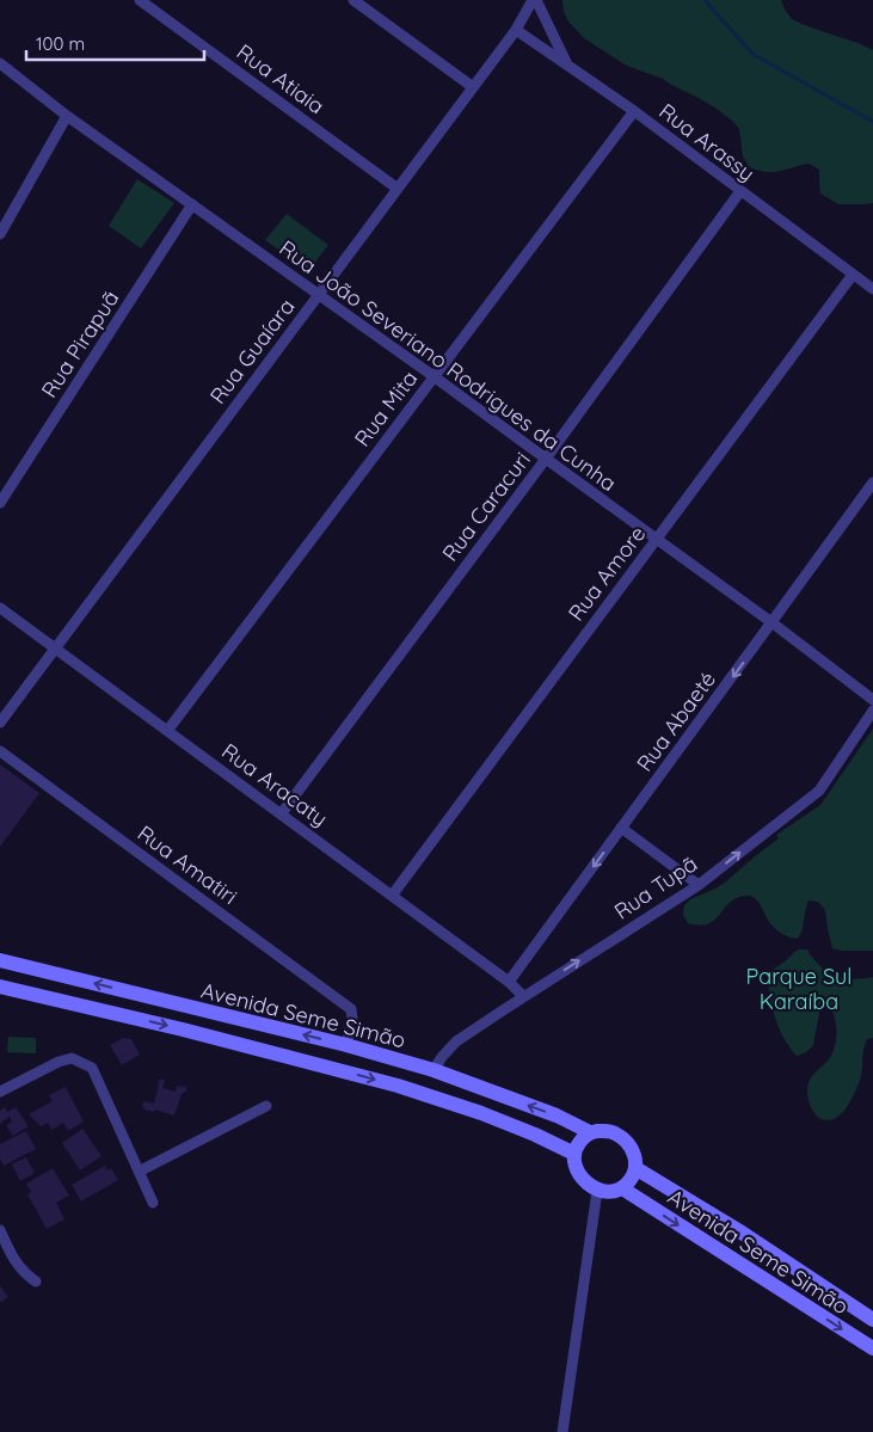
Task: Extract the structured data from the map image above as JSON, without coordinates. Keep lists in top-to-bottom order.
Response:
{
  "streets": {
    "main road": ["Avenida Seme Simão"],
    "street": [
      "Rua Atiaia",
      "Rua Arassy",
      "Rua Pirapuã",
      "Rua Guaíara",
      "Rua João Severiano Rodrigues da Cunha",
      "Rua Mita",
      "Rua Caracuri",
      "Rua Amore",
      "Rua Abaeté",
      "Rua Aracaty",
      "Rua Amatiri",
      "Rua Tupã"
    ]
  },
  "crossings": [
    ["Rua Atiaia", "Rua Guaíara"],
    ["Rua Arassy", "Rua Guaíara"],
    ["Rua Arassy", "Rua Mita"],
    ["Rua Arassy", "Rua Caracuri"],
    ["Rua Arassy", "Rua Amore"],
    ["Rua Pirapuã", "Rua João Severiano Rodrigues da Cunha"],
    ["Rua Guaíara", "Rua João Severiano Rodrigues da Cunha"],
    ["Rua Guaíara", "Rua Aracaty"],
    ["Rua João Severiano Rodrigues da Cunha", "Rua Mita"],
    ["Rua João Severiano Rodrigues da Cunha", "Rua Caracuri"],
    ["Rua João Severiano Rodrigues da Cunha", "Rua Amore"],
    ["Rua João Severiano Rodrigues da Cunha", "Rua Abaeté"],
    ["Rua Mita", "Rua Aracaty"],
    ["Rua Caracuri", "Rua Aracaty"],
    ["Rua Amore", "Rua Aracaty"],
    ["Rua Abaeté", "Rua Aracaty"],
    ["Rua Aracaty", "Rua Tupã"],
    ["Rua Amatiri", "Avenida Seme Simão"],
    ["Rua Tupã", "Avenida Seme Simão"]
  ],
  "one_way": ["Rua Abaeté", "Rua Tupã"],
  "parks": ["Parque Sul Karaíba"],
  "scale_bar": "100 m"
}
